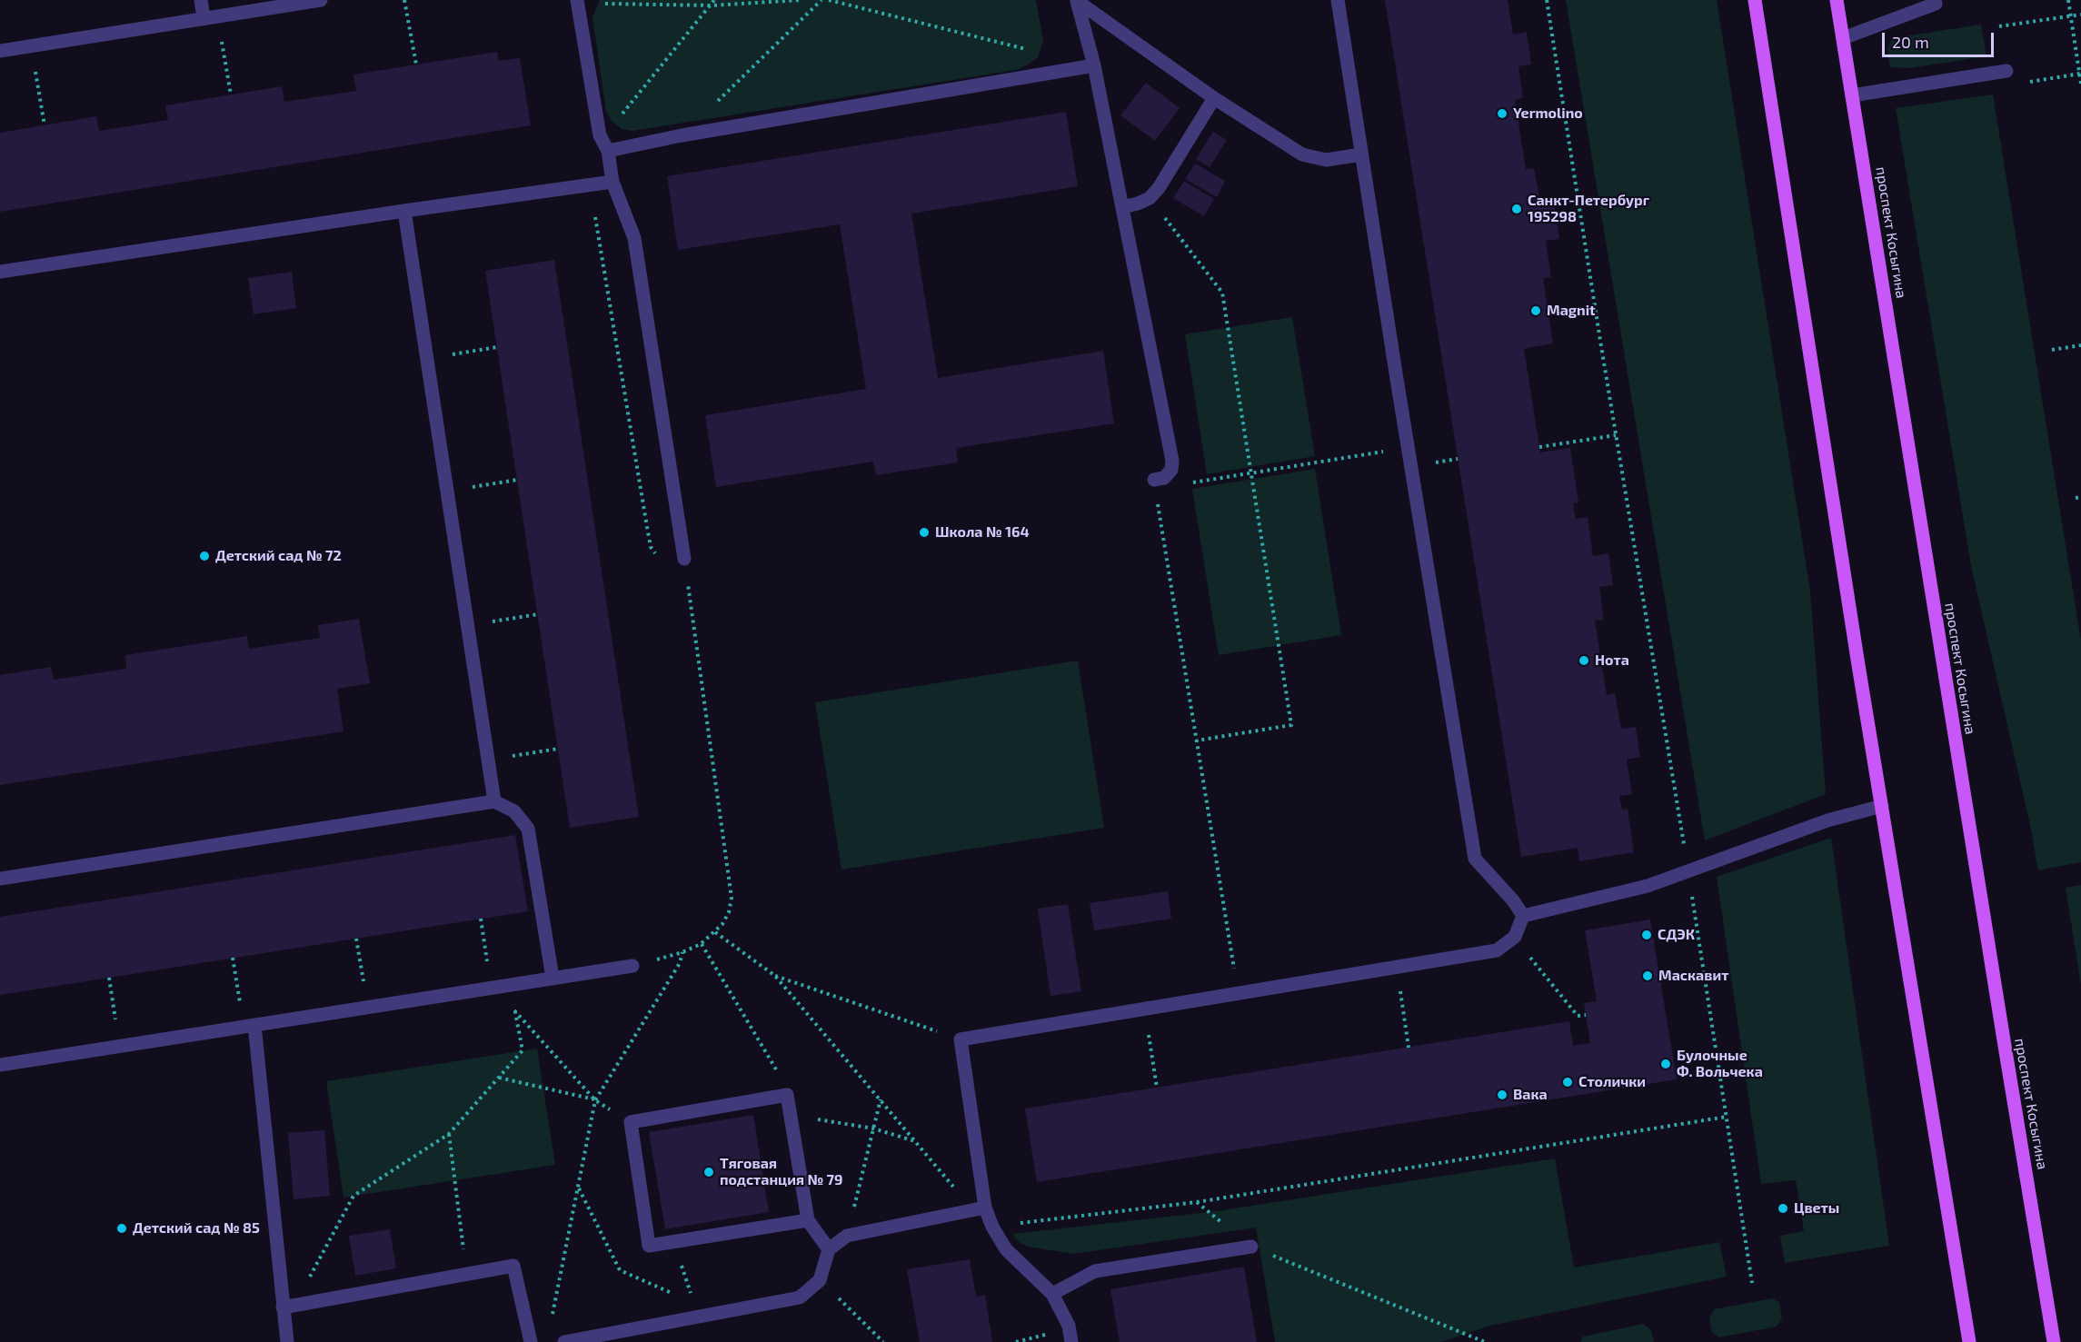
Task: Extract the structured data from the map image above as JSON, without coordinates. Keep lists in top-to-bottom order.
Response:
{
  "streets": {
    "main road": ["проспект Косыгина"]
  },
  "places": [
    "Yermolino",
    "Санкт-Петербург 195298",
    "Magnit",
    "Школа № 164",
    "Детский сад № 72",
    "Нота",
    "СДЭК",
    "Маскавит",
    "Булочные Ф. Вольчека",
    "Столички",
    "Вака",
    "Тяговая подстанция № 79",
    "Цветы",
    "Детский сад № 85"
  ],
  "scale_bar": "20 m"
}
